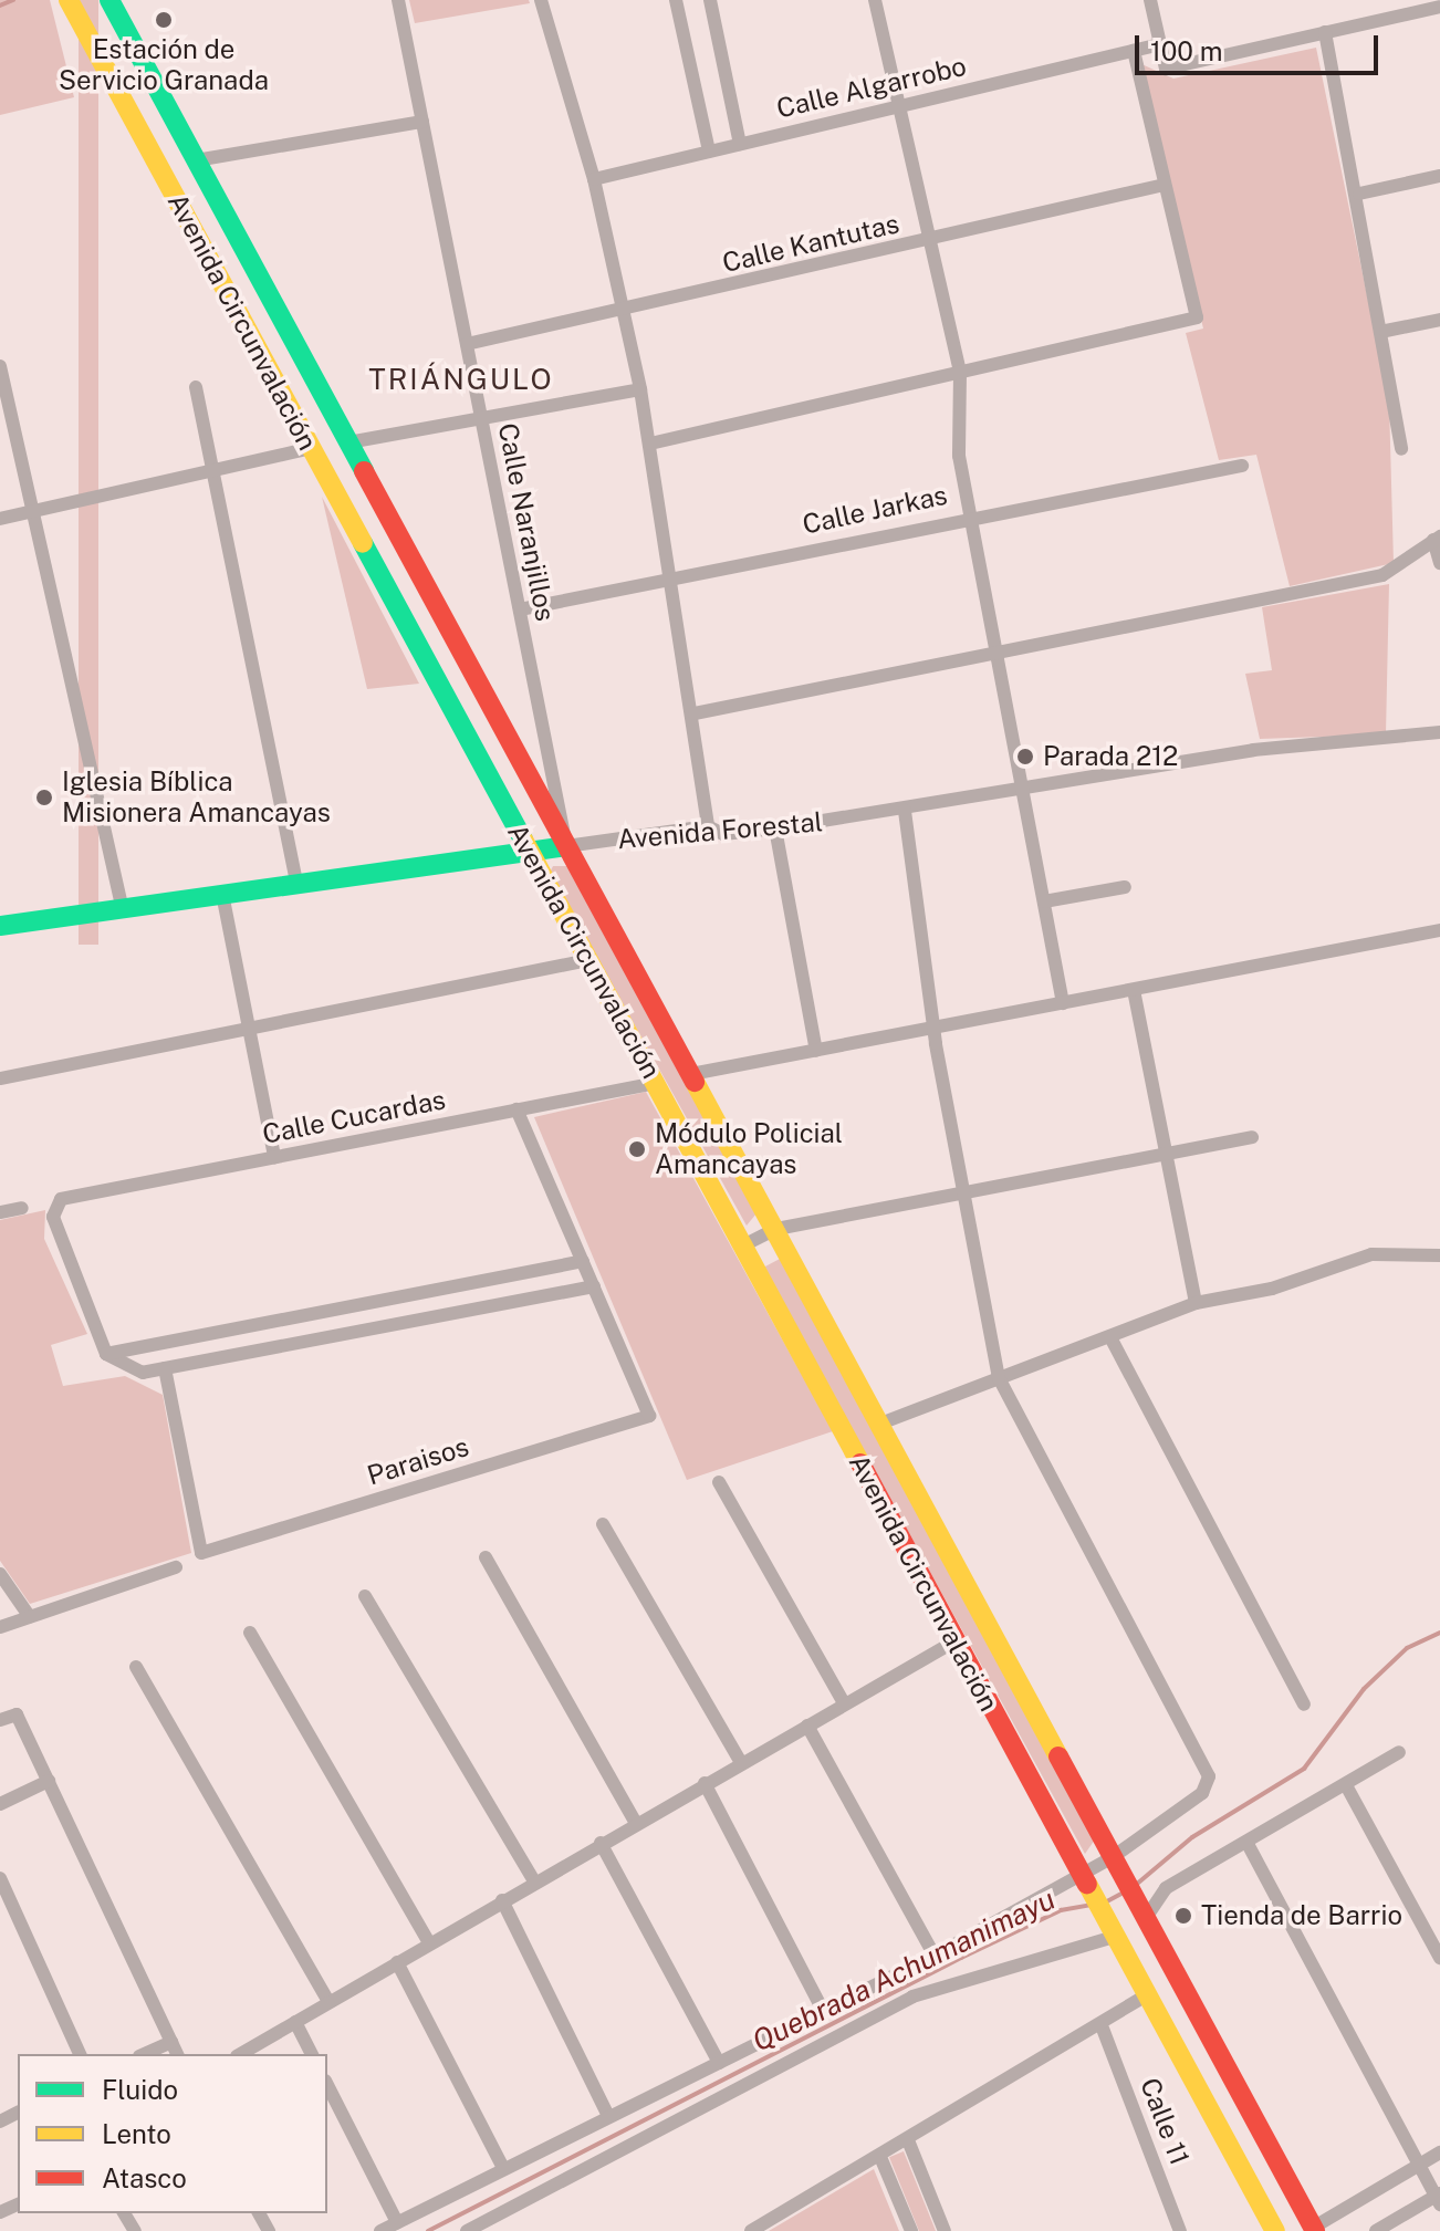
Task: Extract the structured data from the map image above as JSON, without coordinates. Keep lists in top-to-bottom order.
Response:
{
  "streets": {
    "main road": ["Avenida Circunvalación", "Avenida Forestal"],
    "street": [
      "Calle Algarrobo",
      "Calle Kantutas",
      "Calle Jarkas",
      "Calle Naranjillos",
      "Calle Cucardas",
      "Paraisos",
      "Calle 11"
    ]
  },
  "crossings": [
    ["Calle Kantutas", "Calle Naranjillos"],
    ["Avenida Circunvalación", "Calle Naranjillos"],
    ["Avenida Circunvalación", "Avenida Forestal"],
    ["Avenida Circunvalación", "Calle Cucardas"],
    ["Calle Jarkas", "Calle Naranjillos"],
    ["Calle Naranjillos", "Avenida Forestal"]
  ],
  "districts": ["TRIÁNGULO"],
  "water": ["Quebrada Achumanimayu"],
  "places": [
    "Estación de Servicio Granada",
    "Parada 212",
    "Iglesia Bíblica Misionera Amancayas",
    "Módulo Policial Amancayas",
    "Tienda de Barrio"
  ],
  "legend": ["Fluido", "Lento", "Atasco"],
  "scale_bar": "100 m"
}
